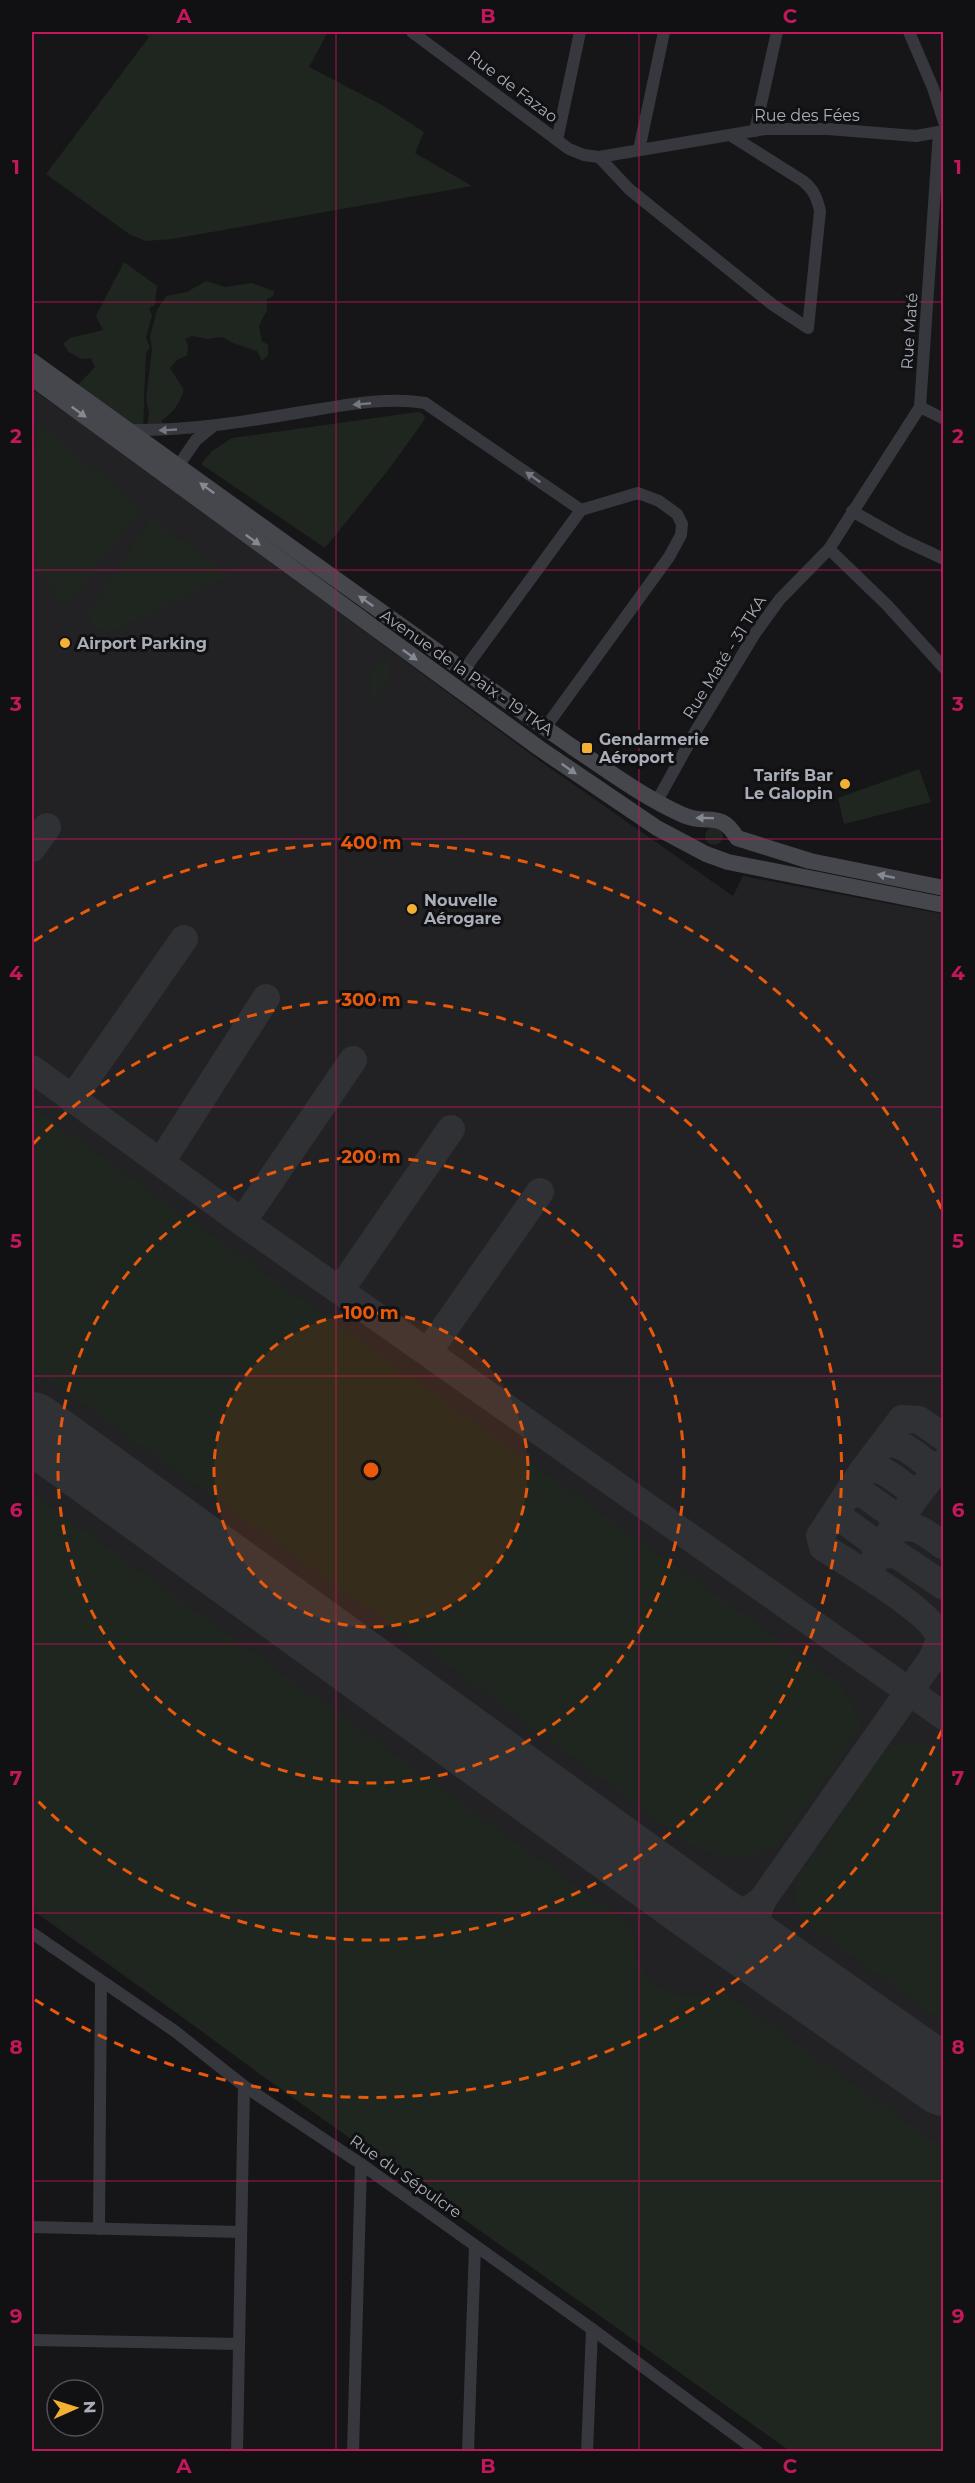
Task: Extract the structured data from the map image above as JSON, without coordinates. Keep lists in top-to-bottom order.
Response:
{
  "streets": {
    "main road": ["Avenue de la Paix - 19 TKA"],
    "street": [
      "Rue de Fazao",
      "Rue des Fées",
      "Rue Maté",
      "Rue Maté - 31 TKA",
      "Rue du Sépulcre"
    ]
  },
  "crossings": [
    ["Rue de Fazao", "Rue des Fées"],
    ["Rue des Fées", "Rue Maté"],
    ["Rue Maté", "Rue Maté - 31 TKA"],
    ["Rue Maté - 31 TKA", "Avenue de la Paix - 19 TKA"]
  ],
  "places": {
    "other": ["Airport Parking", "Tarifs Bar Le Galopin", "Nouvelle Aérogare"],
    "transit": ["Gendarmerie Aéroport"]
  },
  "north": "right",
  "grid": {
    "columns": ["A", "B", "C"],
    "rows": [
      "1",
      "2",
      "3",
      "4",
      "5",
      "6",
      "7",
      "8",
      "9"
    ]
  },
  "rings": [
    "400 m",
    "300 m",
    "200 m",
    "100 m"
  ]
}
